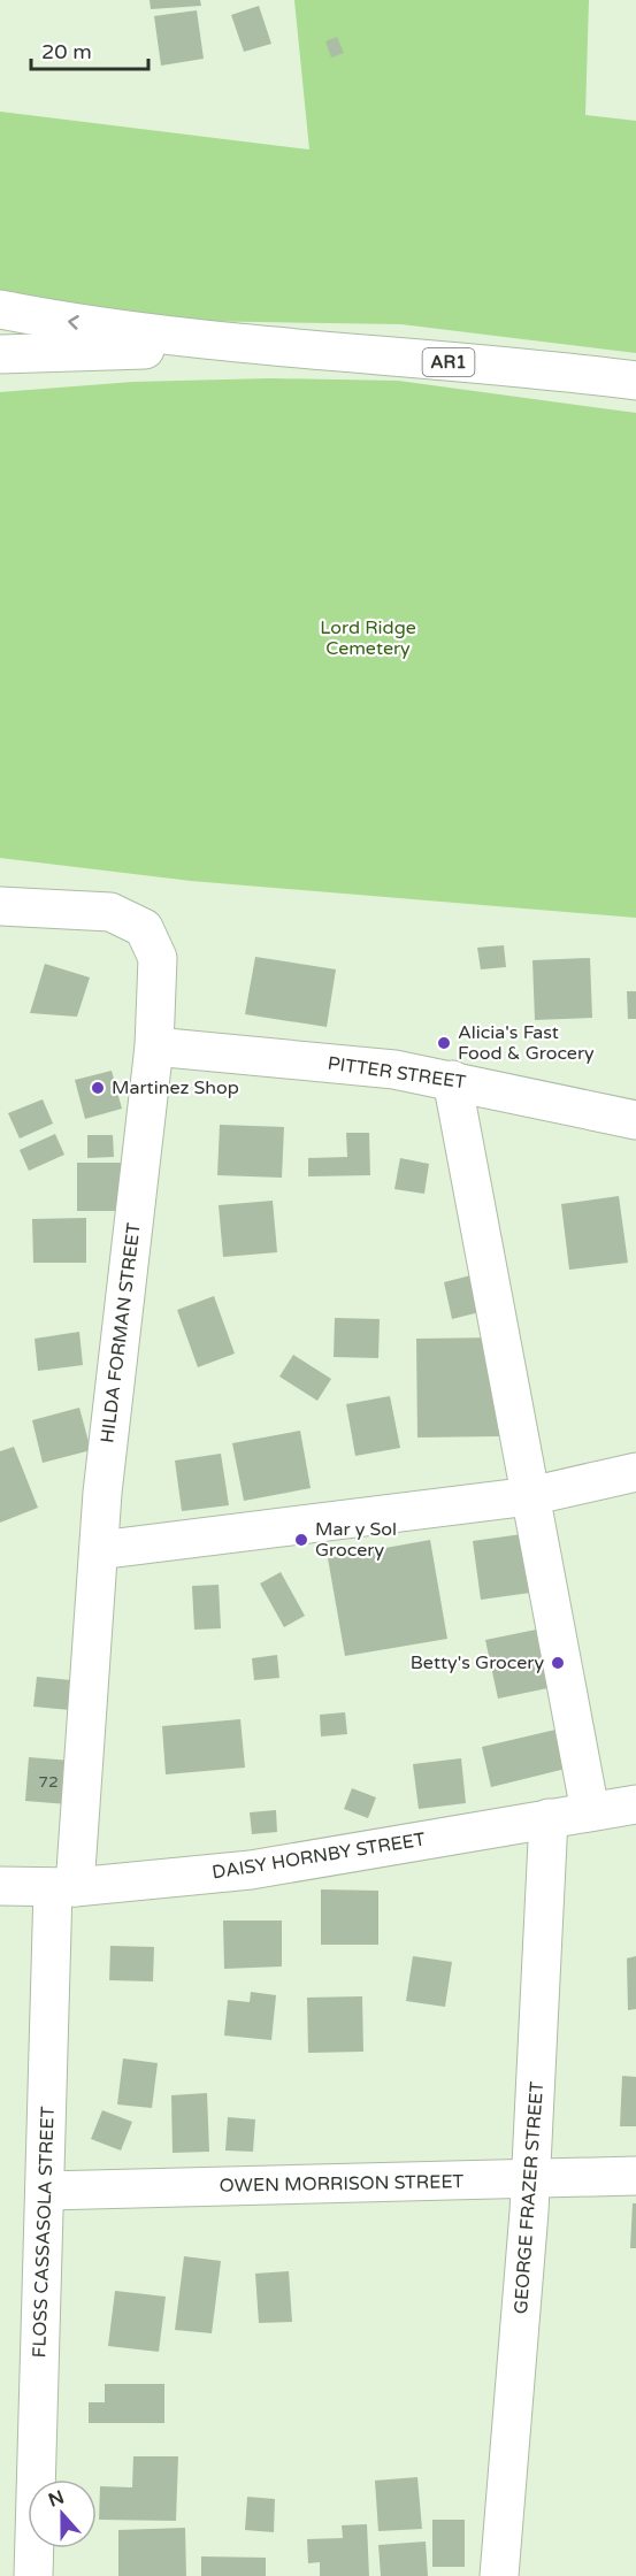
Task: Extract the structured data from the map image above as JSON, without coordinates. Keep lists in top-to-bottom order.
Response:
{
  "streets": {
    "street": [
      "AR1",
      "PITTER STREET",
      "HILDA FORMAN STREET",
      "DAISY HORNBY STREET",
      "OWEN MORRISON STREET",
      "GEORGE FRAZER STREET",
      "FLOSS CASSASOLA STREET"
    ]
  },
  "crossings": [
    ["PITTER STREET", "HILDA FORMAN STREET"],
    ["HILDA FORMAN STREET", "DAISY HORNBY STREET"],
    ["HILDA FORMAN STREET", "FLOSS CASSASOLA STREET"],
    ["DAISY HORNBY STREET", "GEORGE FRAZER STREET"],
    ["DAISY HORNBY STREET", "FLOSS CASSASOLA STREET"],
    ["OWEN MORRISON STREET", "GEORGE FRAZER STREET"],
    ["OWEN MORRISON STREET", "FLOSS CASSASOLA STREET"]
  ],
  "parks": ["Lord Ridge Cemetery"],
  "places": [
    "Alicia's Fast Food & Grocery",
    "Martinez Shop",
    "Mar y Sol Grocery",
    "Betty's Grocery"
  ],
  "house_numbers": ["72"],
  "scale_bar": "20 m",
  "north": "top"
}
